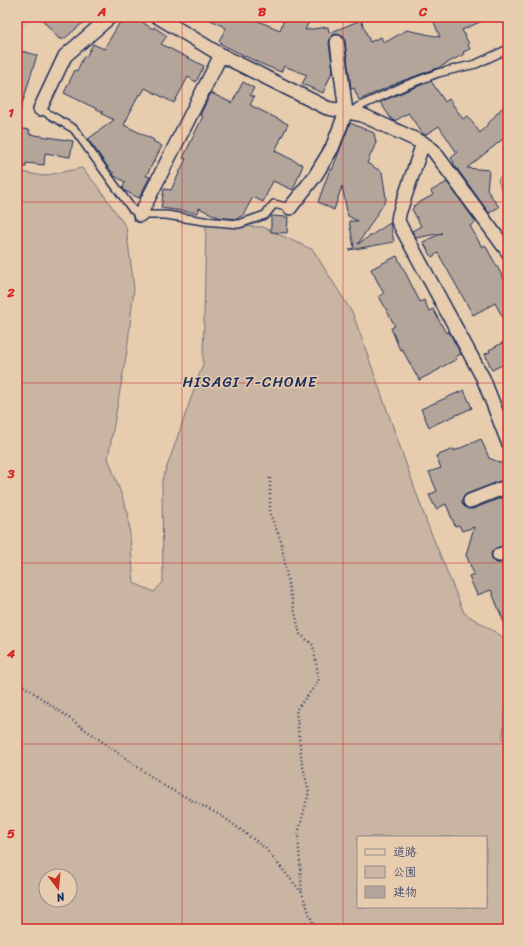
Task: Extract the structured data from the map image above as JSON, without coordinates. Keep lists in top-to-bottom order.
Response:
{
  "districts": ["HISAGI 7-CHOME"],
  "legend": ["道路", "公園", "建物"],
  "north": "bottom",
  "grid": {
    "columns": ["A", "B", "C"],
    "rows": [
      "1",
      "2",
      "3",
      "4",
      "5"
    ]
  }
}
